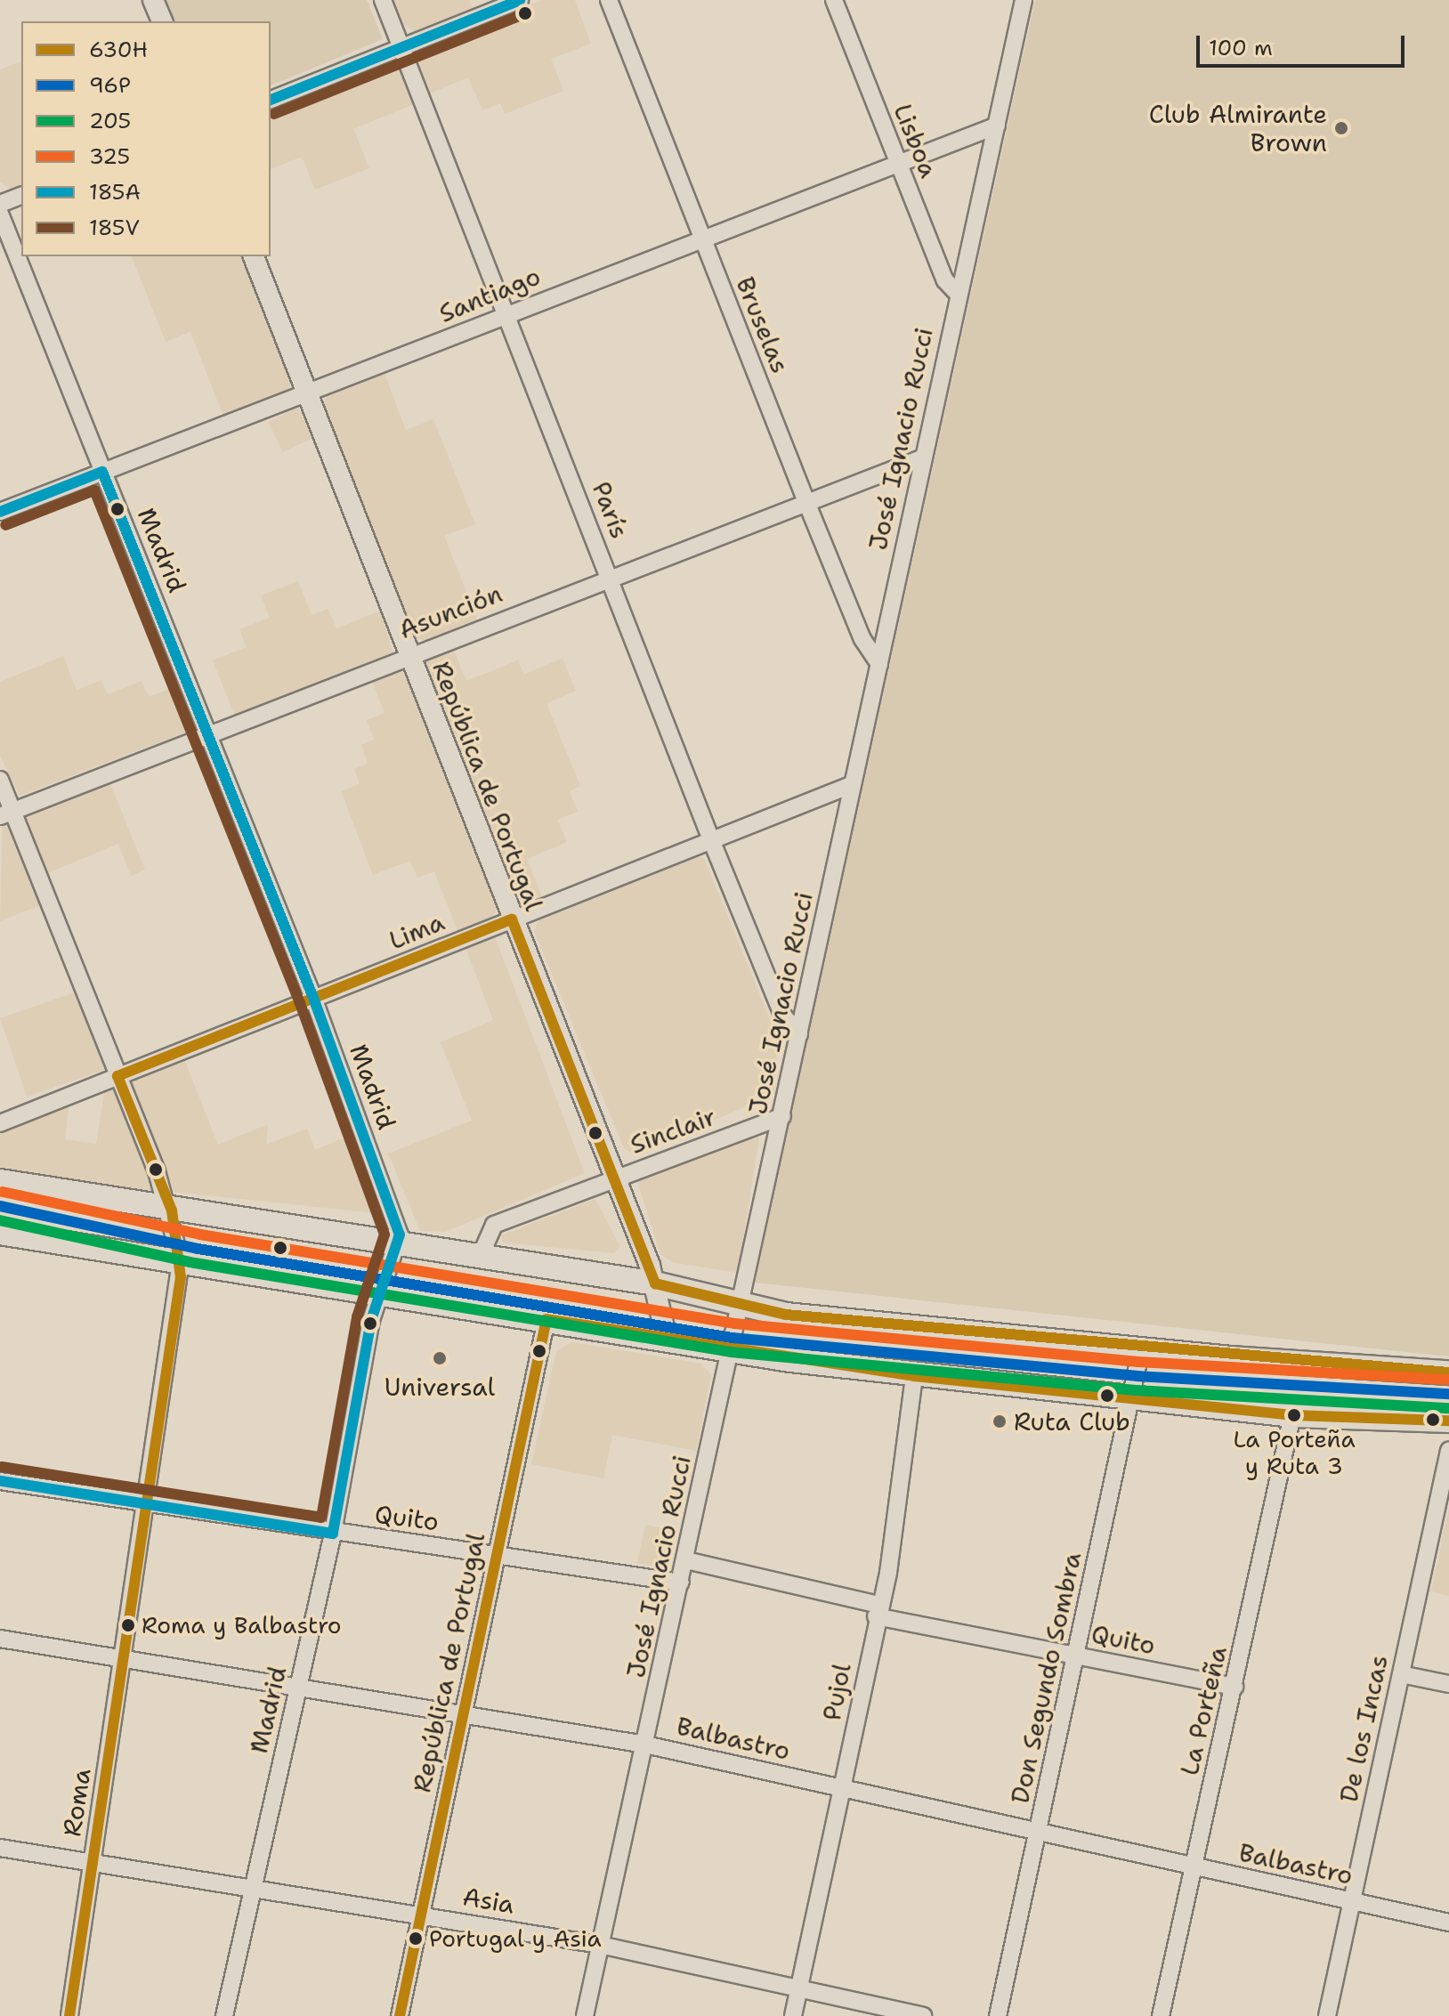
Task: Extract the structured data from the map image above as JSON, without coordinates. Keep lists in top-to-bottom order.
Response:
{
  "streets": {
    "main road": ["República de Portugal"],
    "street": [
      "Lisboa",
      "Santiago",
      "Bruselas",
      "José Ignacio Rucci",
      "París",
      "Madrid",
      "Asunción",
      "Lima",
      "Sinclair",
      "Quito",
      "Don Segundo Sombra",
      "Pujol",
      "La Porteña",
      "De los Incas",
      "Balbastro",
      "Roma",
      "Asia"
    ]
  },
  "crossings": [
    ["Lisboa", "Santiago"],
    ["Lisboa", "José Ignacio Rucci"],
    ["Santiago", "Bruselas"],
    ["Santiago", "José Ignacio Rucci"],
    ["Santiago", "París"],
    ["Santiago", "Madrid"],
    ["Santiago", "República de Portugal"],
    ["Bruselas", "José Ignacio Rucci"],
    ["Bruselas", "Asunción"],
    ["José Ignacio Rucci", "París"],
    ["José Ignacio Rucci", "Asunción"],
    ["José Ignacio Rucci", "Lima"],
    ["José Ignacio Rucci", "Sinclair"],
    ["José Ignacio Rucci", "Quito"],
    ["José Ignacio Rucci", "Balbastro"],
    ["José Ignacio Rucci", "Asia"],
    ["París", "Asunción"],
    ["París", "Lima"],
    ["Madrid", "Asunción"],
    ["Madrid", "Lima"],
    ["Madrid", "Quito"],
    ["Madrid", "Balbastro"],
    ["Madrid", "Asia"],
    ["Asunción", "República de Portugal"],
    ["Asunción", "Roma"],
    ["República de Portugal", "Lima"],
    ["República de Portugal", "Sinclair"],
    ["República de Portugal", "Quito"],
    ["República de Portugal", "Balbastro"],
    ["República de Portugal", "Asia"],
    ["Lima", "Roma"],
    ["Quito", "Don Segundo Sombra"],
    ["Quito", "Pujol"],
    ["Quito", "La Porteña"],
    ["Quito", "Roma"],
    ["Don Segundo Sombra", "Balbastro"],
    ["Pujol", "Balbastro"],
    ["Pujol", "Asia"],
    ["La Porteña", "Balbastro"],
    ["De los Incas", "Balbastro"],
    ["Balbastro", "Roma"],
    ["Roma", "Asia"]
  ],
  "places": [
    "Club Almirante Brown",
    "Universal",
    "La Porteña y Ruta 3",
    "Ruta Club",
    "Roma y Balbastro",
    "Portugal y Asia"
  ],
  "lines": [
    "transit line 185A",
    "transit line 185V",
    "transit line 630H",
    "transit line 325",
    "transit line 96P",
    "transit line 205"
  ],
  "legend": [
    "630H",
    "96P",
    "205",
    "325",
    "185A",
    "185V"
  ],
  "scale_bar": "100 m"
}
